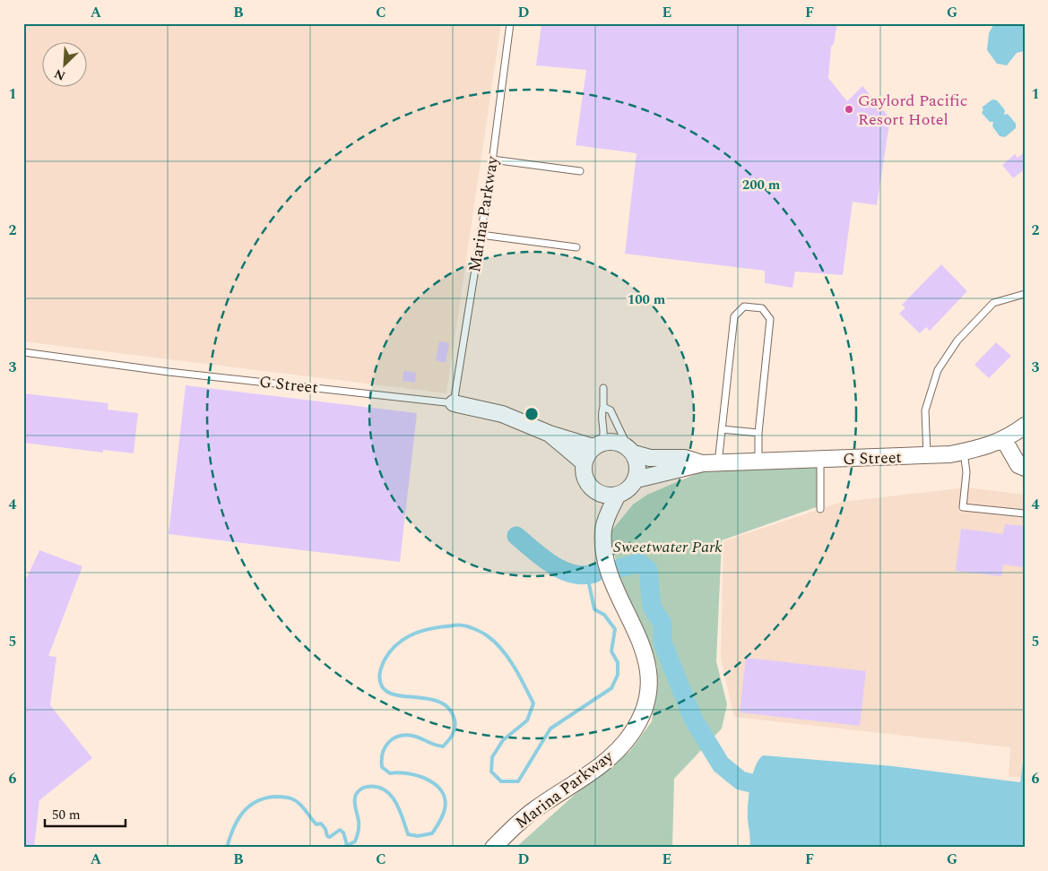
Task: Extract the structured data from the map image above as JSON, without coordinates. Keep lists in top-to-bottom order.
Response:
{
  "streets": {
    "street": ["Marina Parkway", "G Street"]
  },
  "crossings": [
    ["Marina Parkway", "G Street"]
  ],
  "parks": ["Sweetwater Park"],
  "places": ["Gaylord Pacific Resort Hotel"],
  "scale_bar": "50 m",
  "north": "bottom left",
  "grid": {
    "columns": [
      "A",
      "B",
      "C",
      "D",
      "E",
      "F",
      "G"
    ],
    "rows": [
      "1",
      "2",
      "3",
      "4",
      "5",
      "6"
    ]
  },
  "rings": ["200 m", "100 m"]
}
